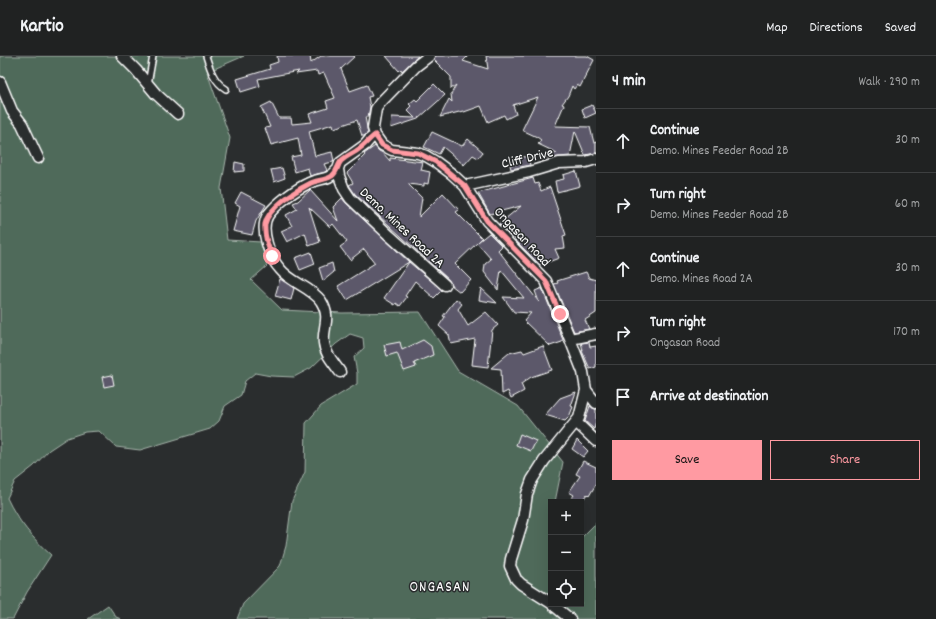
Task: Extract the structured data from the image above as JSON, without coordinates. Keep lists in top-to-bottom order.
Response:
{
  "streets": {
    "street": ["Cliff Drive", "Demo. Mines Road 2A", "Ongasan Road"]
  },
  "crossings": [
    ["Cliff Drive", "Ongasan Road"]
  ],
  "districts": ["ONGASAN"],
  "page": {
    "header": "Kartio",
    "nav": ["Map", "Directions", "Saved"],
    "heading": ["4 min", "Walk · 290 m"],
    "list": [
      ["Continue", "Demo. Mines Feeder Road 2B", "30 m"],
      ["Turn right", "Demo. Mines Feeder Road 2B", "60 m"],
      ["Continue", "Demo. Mines Road 2A", "30 m"],
      ["Turn right", "Ongasan Road", "170 m"],
      "Arrive at destination"
    ],
    "buttons": ["Save", "Share"],
    "map_buttons": ["+", "−"]
  }
}
